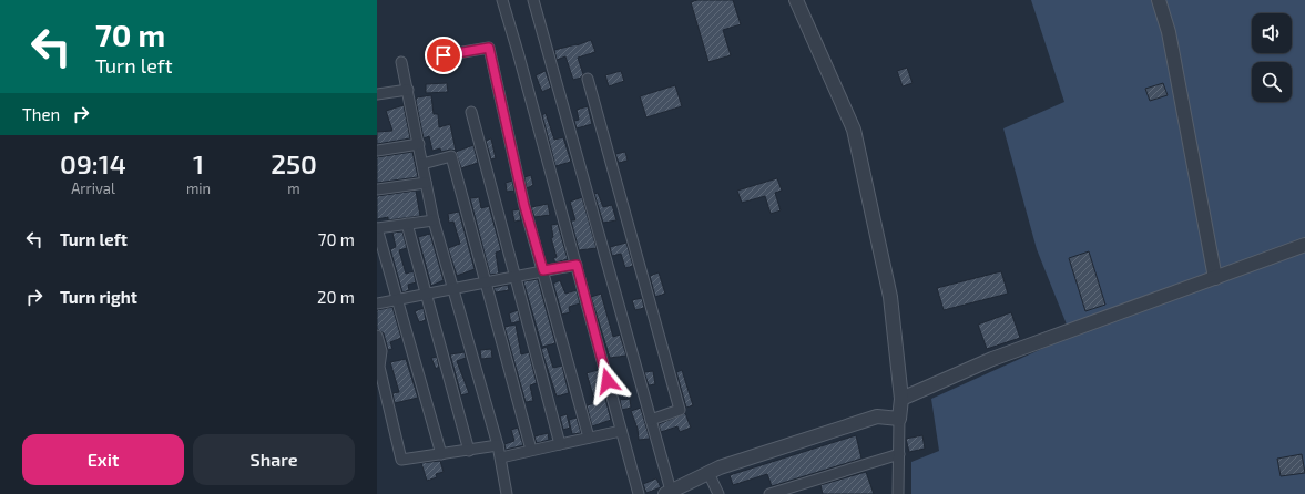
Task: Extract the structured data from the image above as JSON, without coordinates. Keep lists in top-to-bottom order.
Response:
{
  "page": {
    "turn": ["70 m", "Turn left"],
    "then": "Then",
    "eta": [
      "09:14",
      "Arrival",
      "1",
      "min",
      "250",
      "m"
    ],
    "list": [
      {
        "name": "Turn left",
        "value": "70 m"
      },
      {
        "name": "Turn right",
        "value": "20 m"
      }
    ],
    "buttons": ["Exit", "Share"]
  }
}
